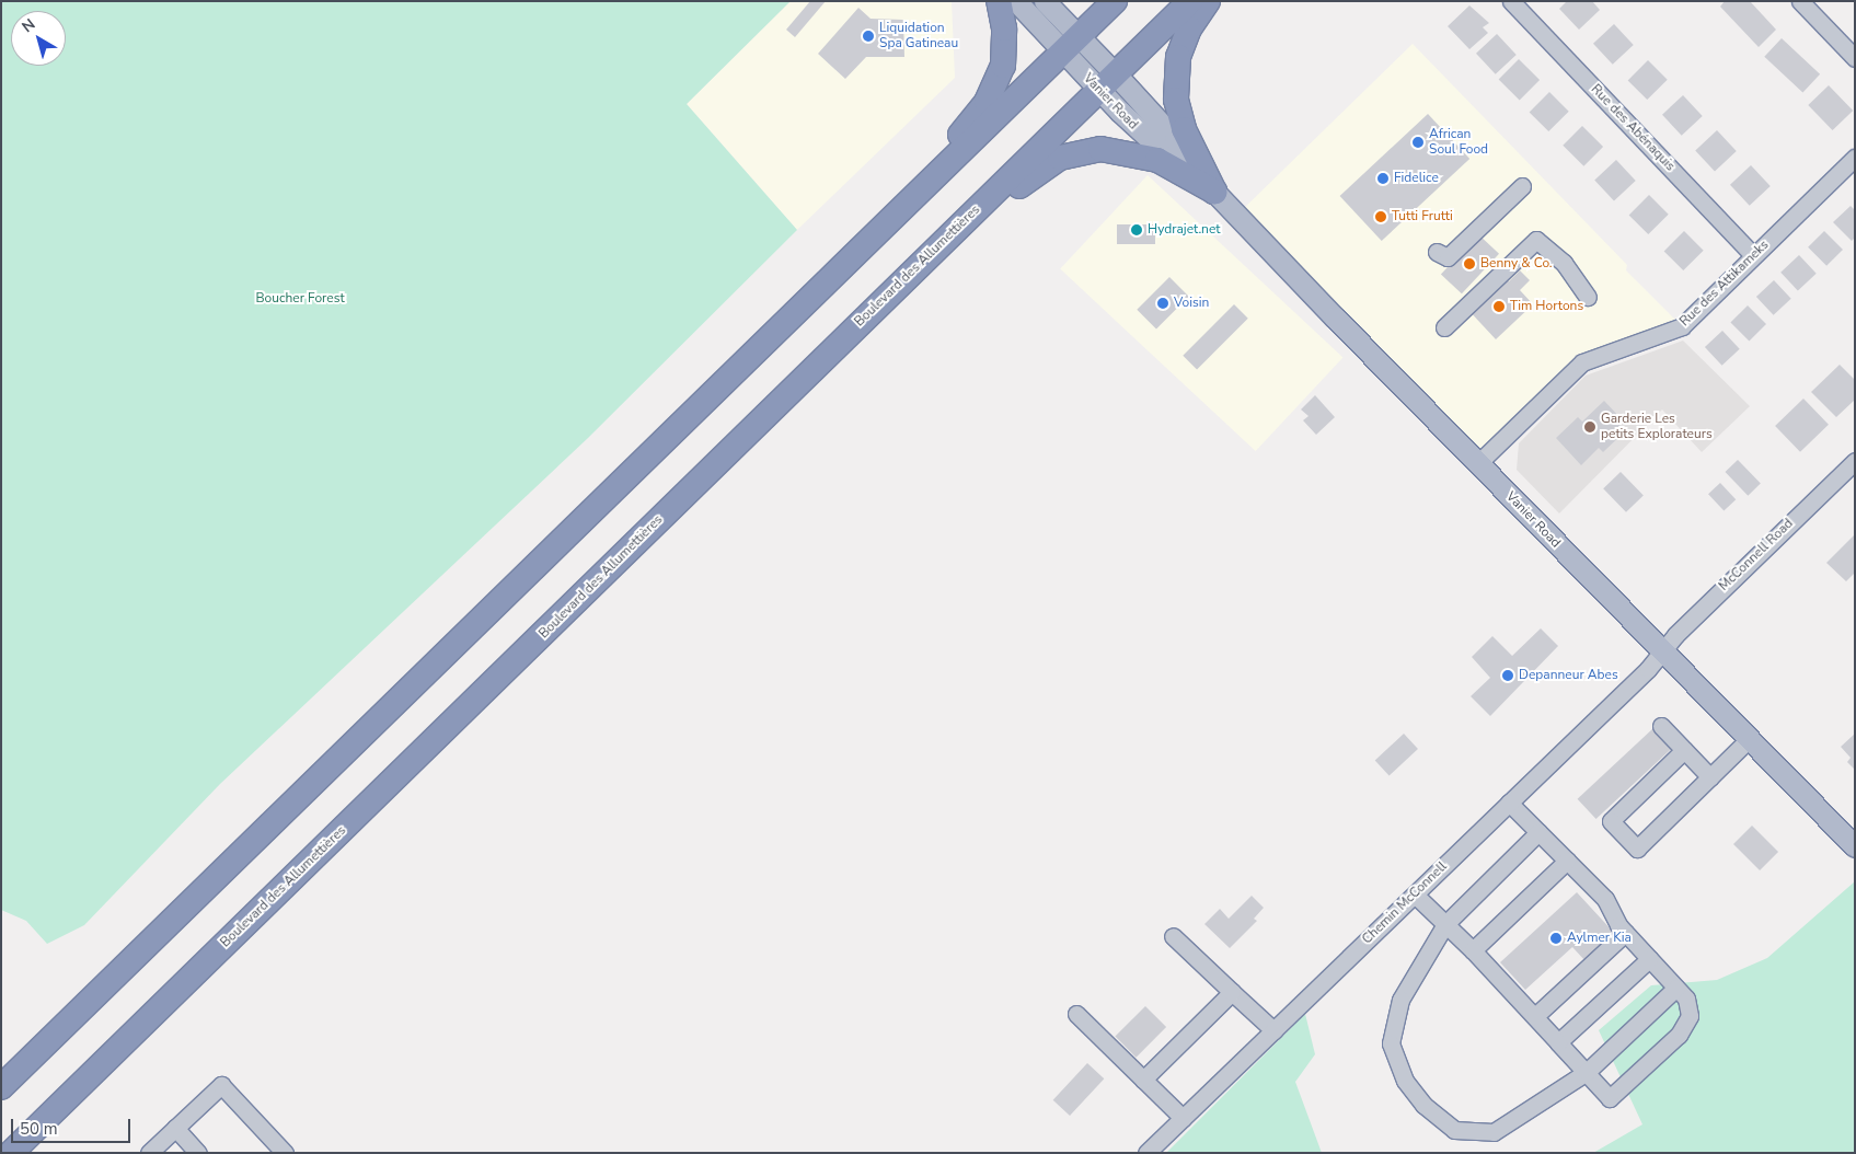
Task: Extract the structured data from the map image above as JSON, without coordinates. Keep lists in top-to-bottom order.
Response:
{
  "streets": {
    "highway": ["Boulevard des Allumettières"],
    "main road": ["Vanier Road"],
    "street": [
      "Rue des Abénaquis",
      "Rue des Attikameks",
      "McConnell Road",
      "Chemin McConnell"
    ]
  },
  "crossings": [
    ["Vanier Road", "Boulevard des Allumettières"],
    ["Vanier Road", "Rue des Attikameks"],
    ["Vanier Road", "McConnell Road"],
    ["Vanier Road", "Chemin McConnell"],
    ["Rue des Abénaquis", "Rue des Attikameks"],
    ["McConnell Road", "Chemin McConnell"]
  ],
  "parks": ["Boucher Forest"],
  "places": [
    "Liquidation Spa Gatineau",
    "African Soul Food",
    "Fidelice",
    "Tutti Frutti",
    "Hydrajet.net",
    "Benny & Co.",
    "Voisin",
    "Tim Hortons",
    "Garderie Les petits Explorateurs",
    "Depanneur Abes",
    "Aylmer Kia"
  ],
  "scale_bar": "50 m",
  "north": "top left"
}
